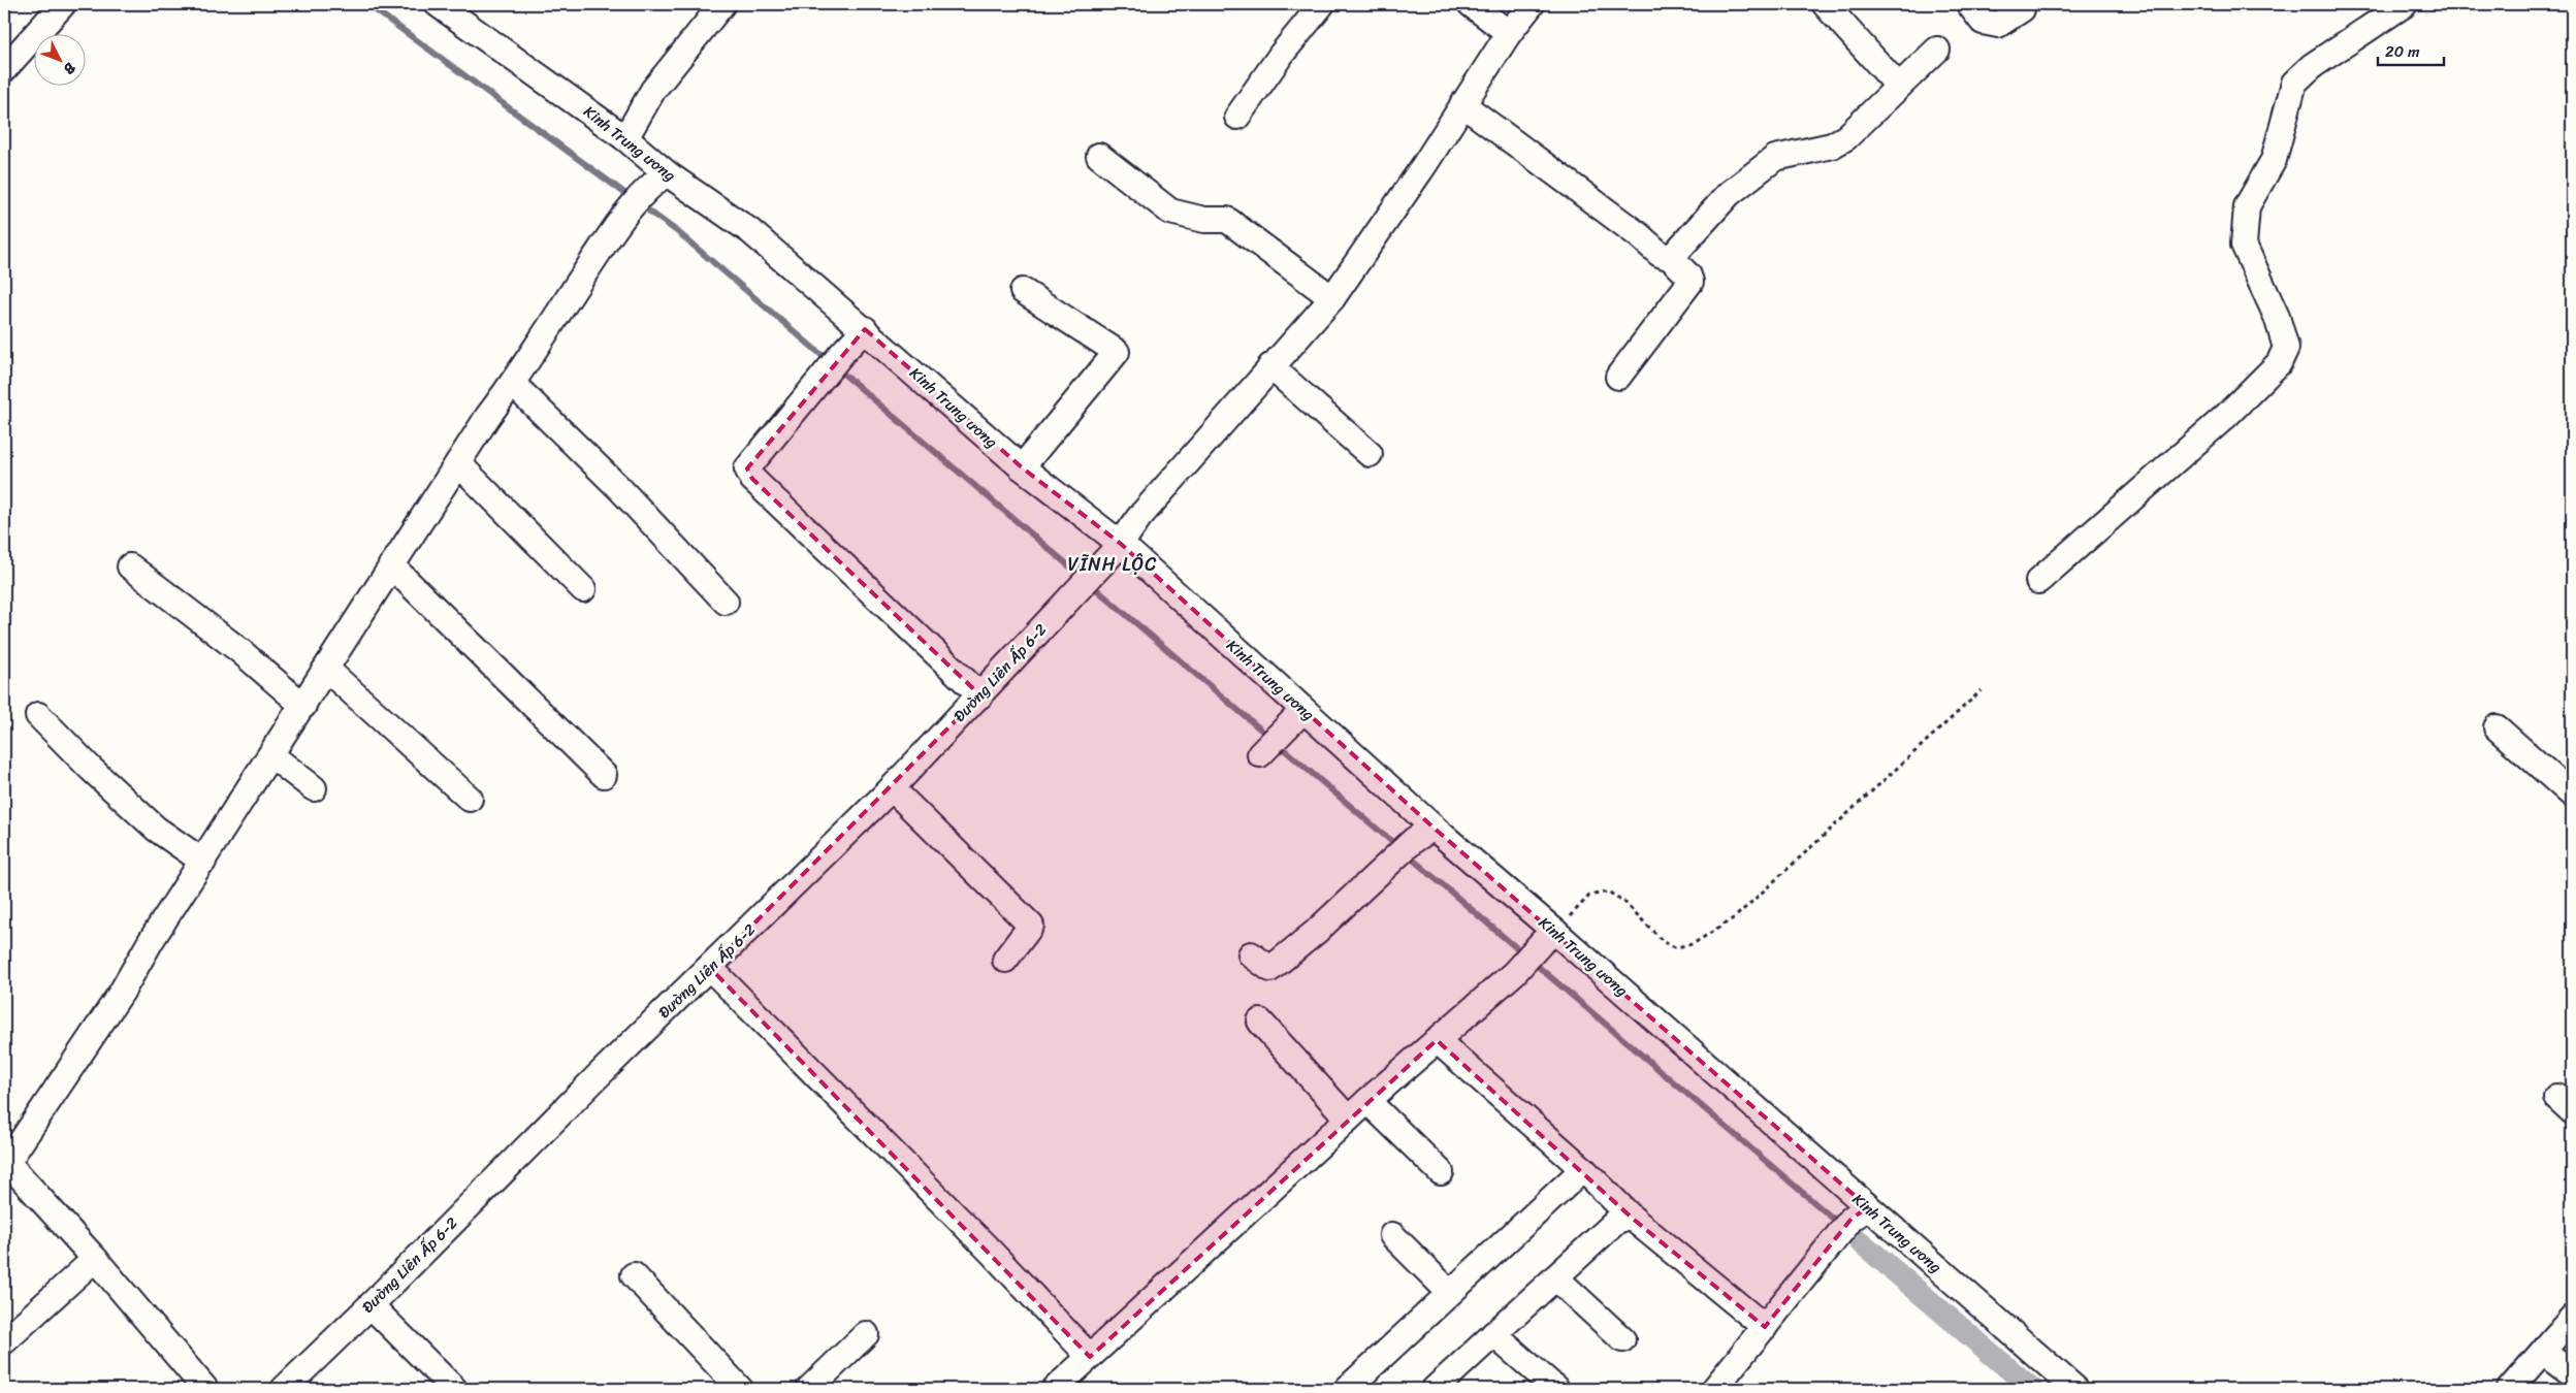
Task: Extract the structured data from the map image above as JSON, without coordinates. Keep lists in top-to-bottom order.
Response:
{
  "streets": {
    "street": ["Kinh Trung ương", "Đường Liên Ấp 6-2"]
  },
  "crossings": [
    ["Kinh Trung ương", "Đường Liên Ấp 6-2"]
  ],
  "districts": ["VĨNH LỘC"],
  "scale_bar": "20 m",
  "north": "bottom right"
}
